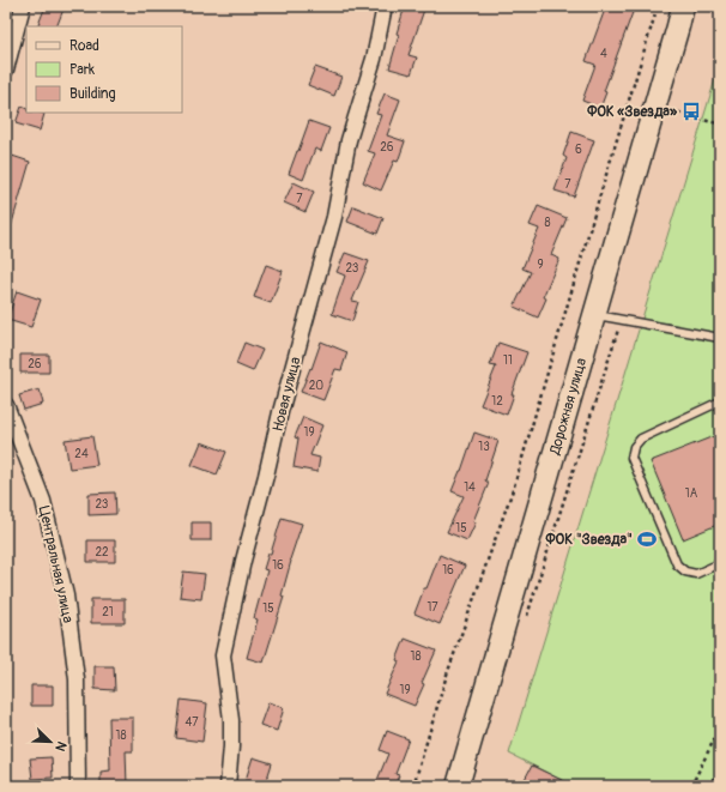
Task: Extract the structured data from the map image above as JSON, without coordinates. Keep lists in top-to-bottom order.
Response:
{
  "streets": {
    "main road": ["Дорожная улица"],
    "street": ["Новая улица", "Центральная улица"]
  },
  "places": {
    "bus stop": ["ФОК «Звезда»"],
    "sports": ["ФОК \"Звезда\""]
  },
  "house_numbers": [
    "4",
    "26",
    "6",
    "7",
    "7",
    "8",
    "9",
    "23",
    "11",
    "26",
    "20",
    "12",
    "19",
    "13",
    "24",
    "14",
    "1А",
    "23",
    "15",
    "22",
    "16",
    "16",
    "17",
    "15",
    "21",
    "18",
    "19",
    "47",
    "18"
  ],
  "legend": ["Road", "Park", "Building"],
  "north": "bottom right"
}
